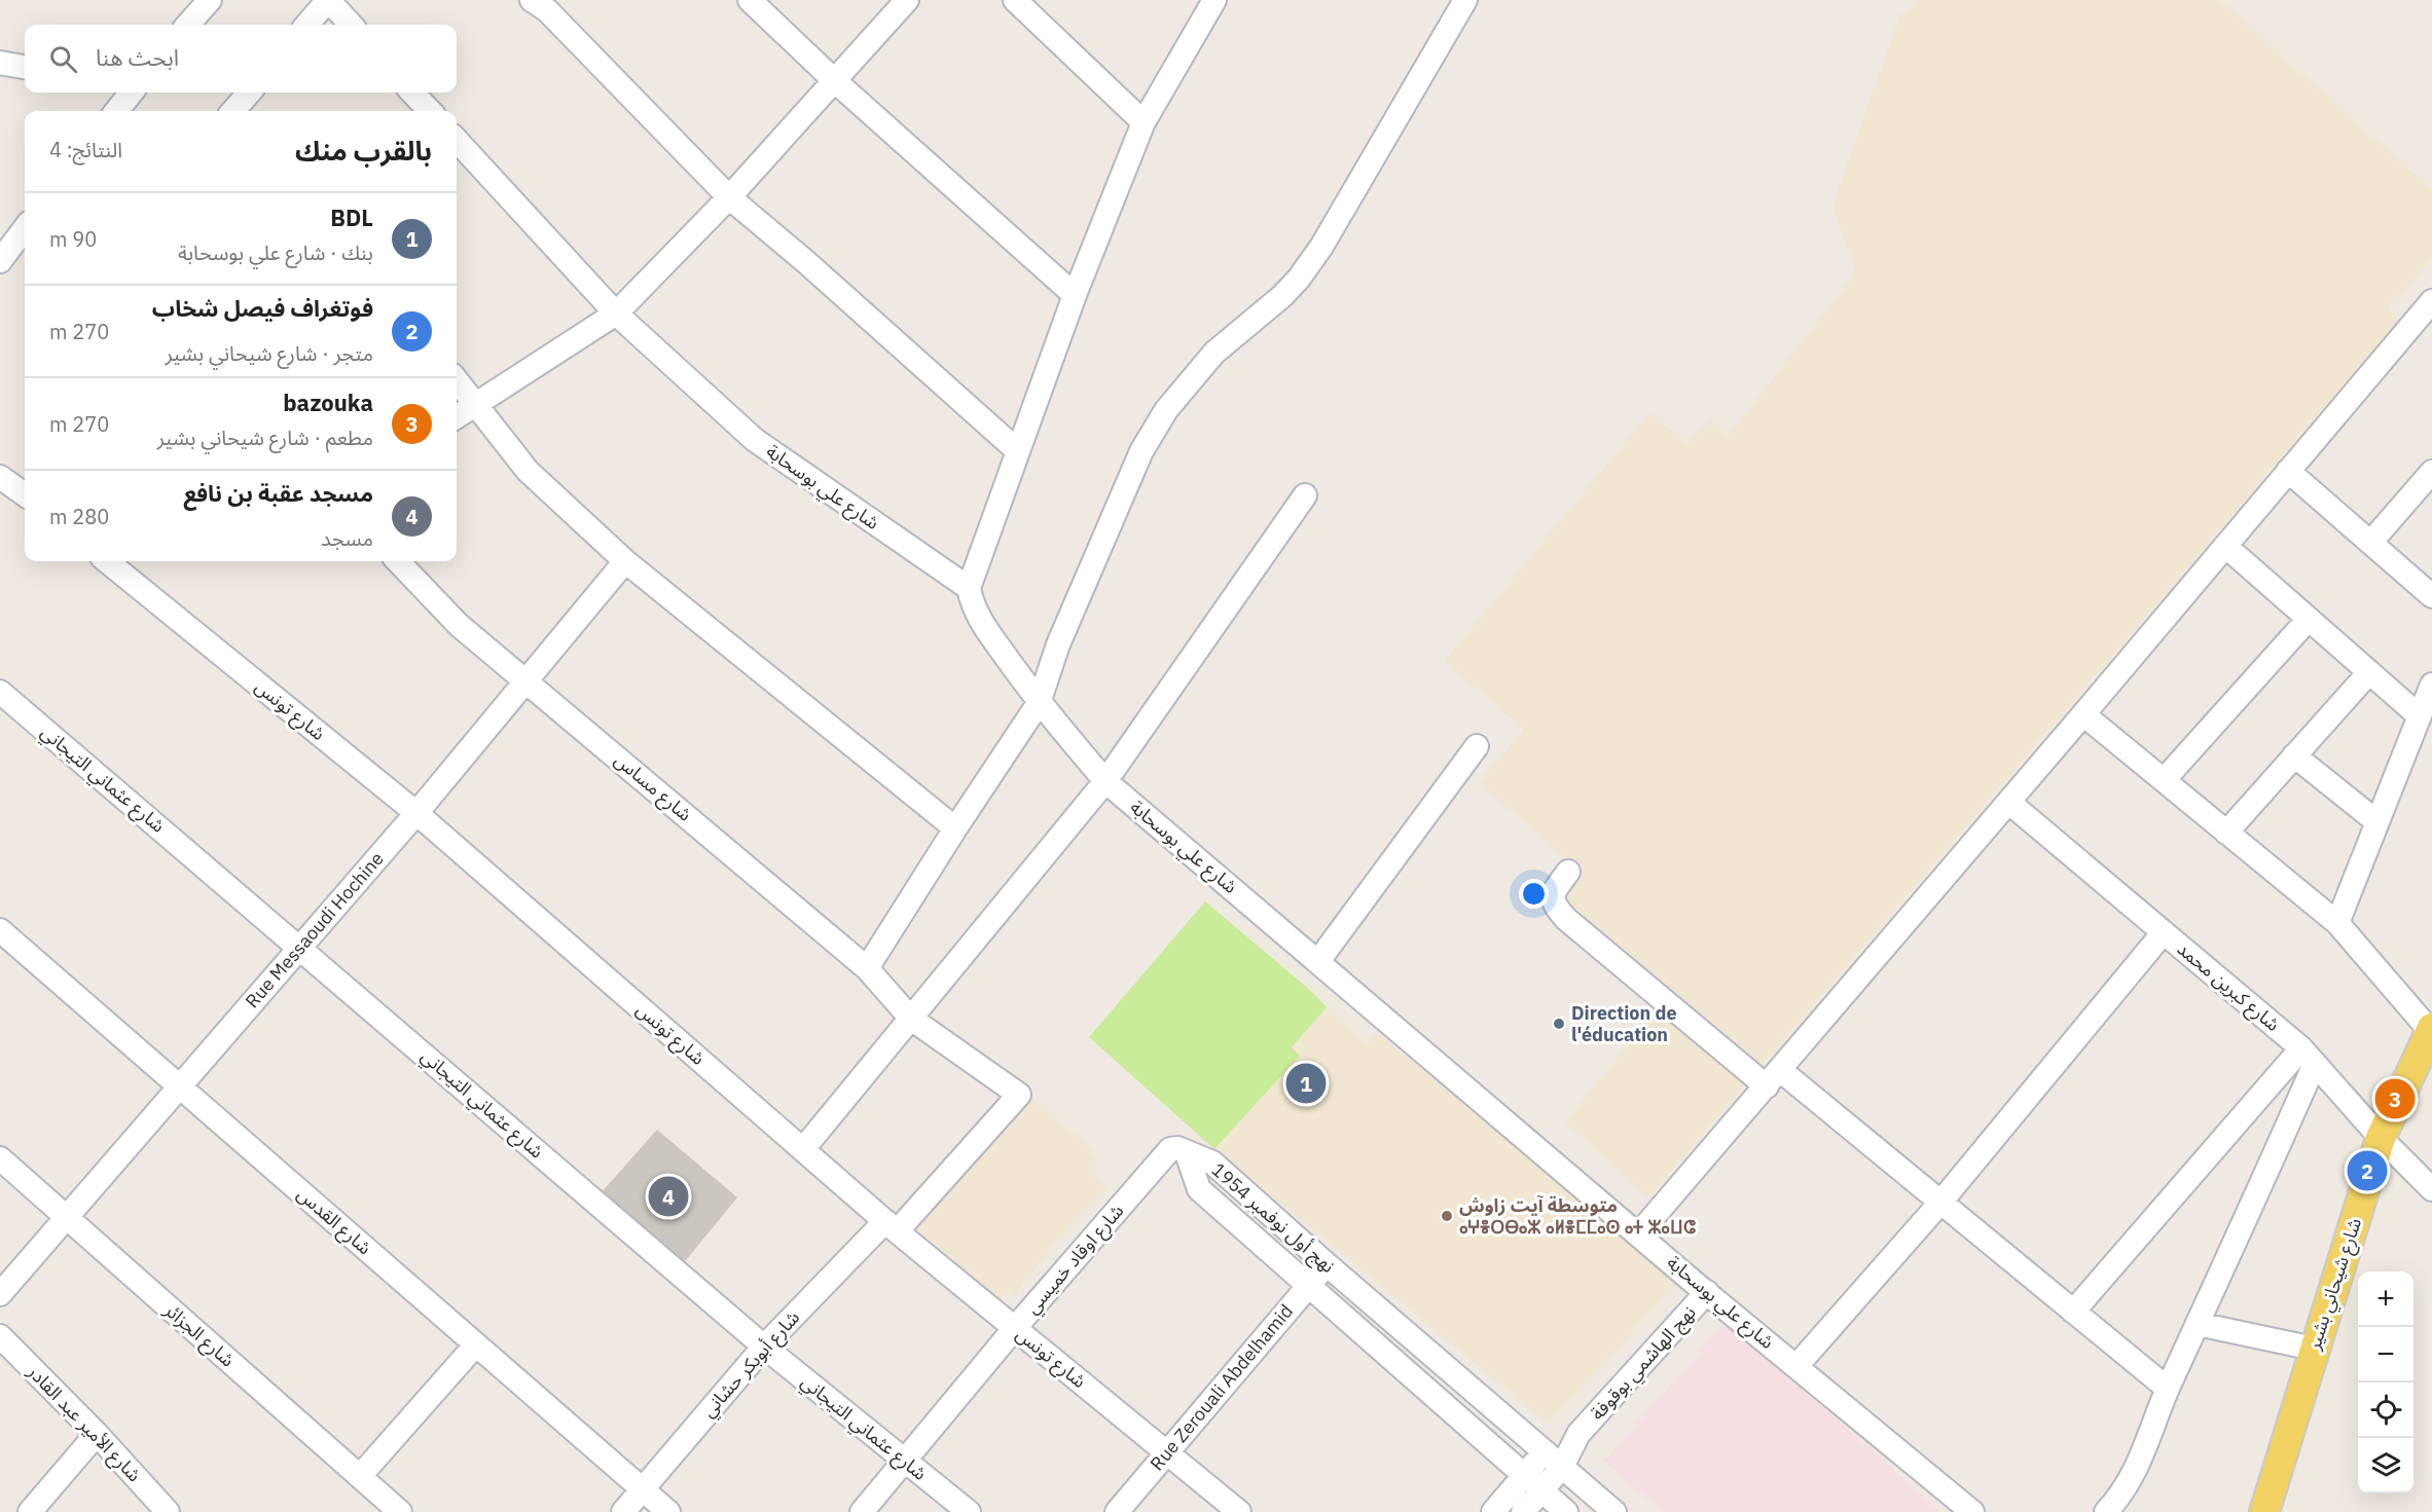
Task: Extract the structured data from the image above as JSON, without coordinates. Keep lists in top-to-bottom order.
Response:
{
  "streets": {
    "main road": ["شارع شيحاني بشير"],
    "street": [
      "شارع علي بوسحابة",
      "شارع تونس",
      "شارع عثماني التيجاني",
      "شارع مساس",
      "Rue Messaoudi Hochine",
      "شارع كبرين محمد",
      "نهج أول نوفمبر 1954",
      "شارع القدس",
      "شارع اوقاد خميسي",
      "شارع الجزائر",
      "نهج الهاشمي بوقوفة",
      "شارع أبوبكر حشاني",
      "Rue Zerouali Abdelhamid",
      "شارع الأمير عبد القادر"
    ]
  },
  "crossings": [
    ["شارع علي بوسحابة", "نهج الهاشمي بوقوفة"],
    ["شارع تونس", "Rue Messaoudi Hochine"],
    ["شارع تونس", "شارع اوقاد خميسي"],
    ["شارع تونس", "شارع أبوبكر حشاني"],
    ["شارع تونس", "Rue Zerouali Abdelhamid"],
    ["شارع عثماني التيجاني", "Rue Messaoudi Hochine"],
    ["شارع عثماني التيجاني", "شارع اوقاد خميسي"],
    ["شارع عثماني التيجاني", "شارع أبوبكر حشاني"],
    ["شارع مساس", "Rue Messaoudi Hochine"],
    ["شارع مساس", "شارع أبوبكر حشاني"],
    ["Rue Messaoudi Hochine", "شارع القدس"],
    ["Rue Messaoudi Hochine", "شارع الجزائر"],
    ["شارع كبرين محمد", "شارع شيحاني بشير"],
    ["نهج أول نوفمبر 1954", "شارع اوقاد خميسي"],
    ["نهج أول نوفمبر 1954", "نهج الهاشمي بوقوفة"],
    ["نهج أول نوفمبر 1954", "Rue Zerouali Abdelhamid"],
    ["شارع القدس", "شارع أبوبكر حشاني"]
  ],
  "places": ["Direction de l'éducation", "متوسطة آيت زاوش ⴰⵖⴻⵔⴱⴰⵣ ⴰⵍⴻⵎⵎⴰⵙ ⴰⵜ ⵣⴰⵡⵛ"],
  "page": {
    "search": "ابحث هنا",
    "heading": ["بالقرب منك", "النتائج: 4"],
    "list": [
      {
        "mark": "1",
        "name": "BDL",
        "note": "بنك · شارع علي بوسحابة",
        "value": "90 m"
      },
      {
        "mark": "2",
        "name": "فوتغراف فيصل شخاب",
        "note": "متجر · شارع شيحاني بشير",
        "value": "270 m"
      },
      {
        "mark": "3",
        "name": "bazouka",
        "note": "مطعم · شارع شيحاني بشير",
        "value": "270 m"
      },
      {
        "mark": "4",
        "name": "مسجد عقبة بن نافع",
        "note": "مسجد",
        "value": "280 m"
      }
    ],
    "pins": [
      "1",
      "3",
      "2",
      "4"
    ],
    "map_buttons": ["+", "−"]
  }
}
